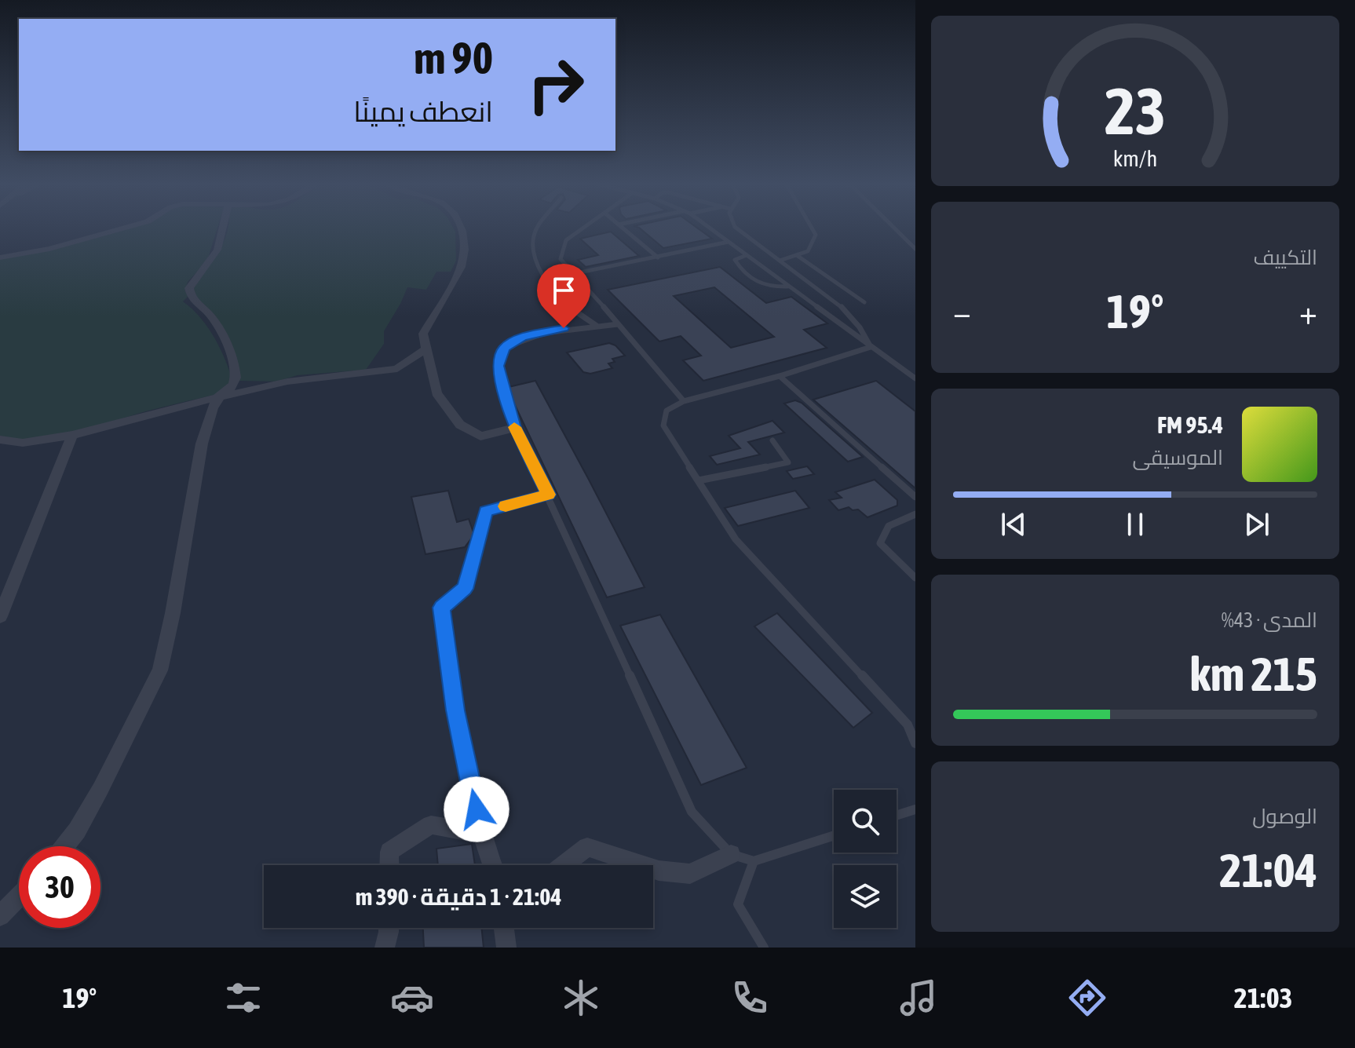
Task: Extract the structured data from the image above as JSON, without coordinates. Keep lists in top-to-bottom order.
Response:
{
  "page": {
    "turn": ["90 m", "انعطف يمينًا"],
    "tile": [
      "التكييف",
      ["المدى · 43%", "215 km"],
      ["الوصول", "21:04"]
    ],
    "heat": ["−", "19°", "+"],
    "song": ["95.4 FM", "الموسيقى"],
    "limit": "30",
    "trip": "21:04 · 1 دقيقة · 390 m",
    "tabs": ["21:03", "19°"],
    "gauge": ["23", "km/h"]
  }
}
